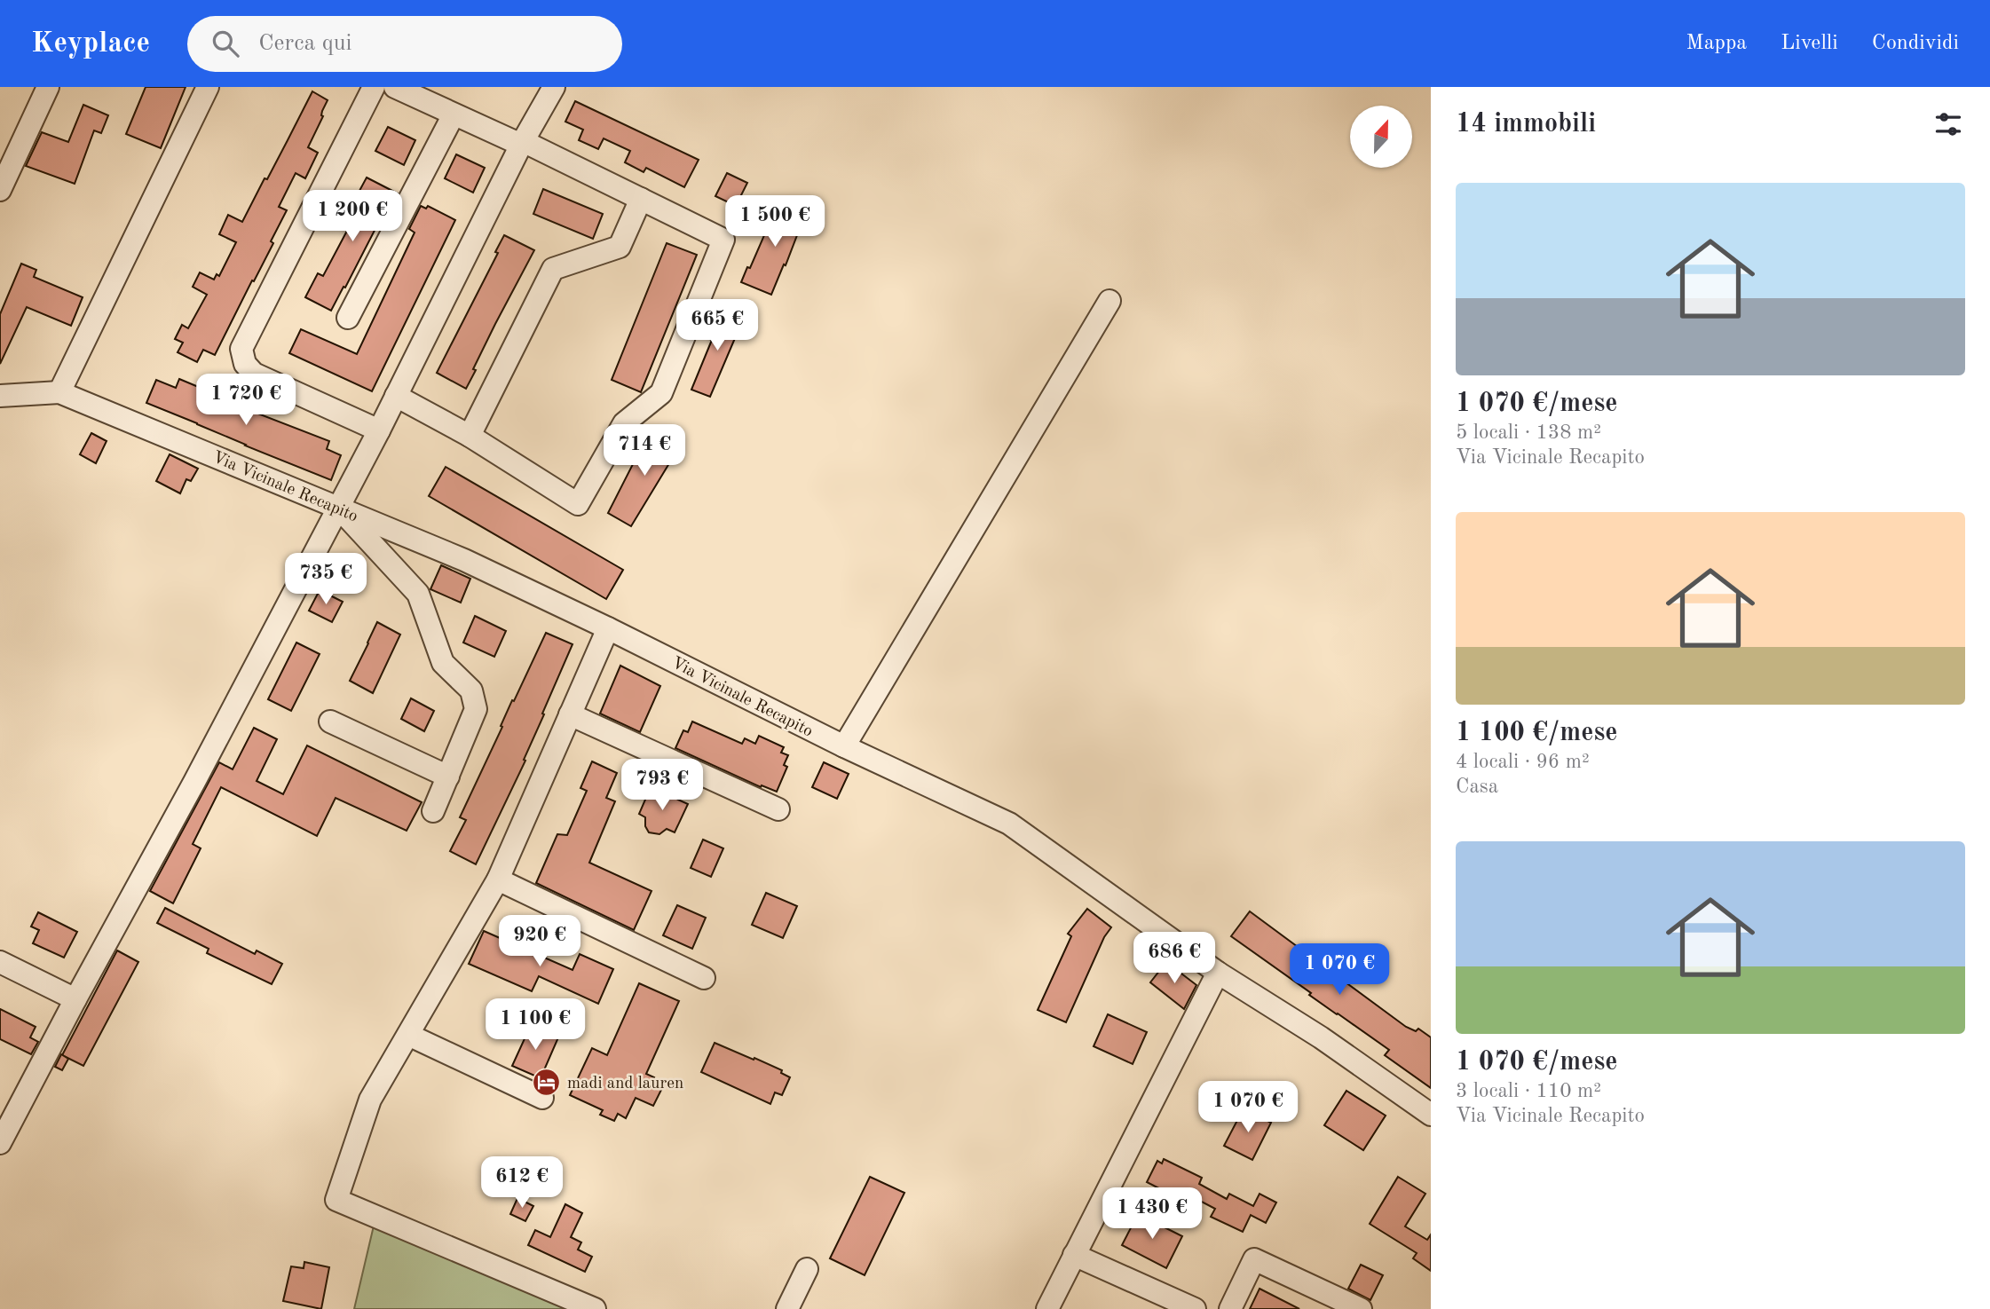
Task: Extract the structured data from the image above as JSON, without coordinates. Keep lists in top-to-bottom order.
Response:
{
  "streets": {
    "street": ["Via Vicinale Recapito"]
  },
  "places": {
    "hotel": ["madi and lauren"]
  },
  "north": "top",
  "page": {
    "header": "Keyplace",
    "search": "Cerca qui",
    "nav": ["Mappa", "Livelli", "Condividi"],
    "heading": "14 immobili",
    "list": [
      {
        "name": "1 070 €/mese",
        "note": "5 locali · 138 m² · Via Vicinale Recapito"
      },
      {
        "name": "1 100 €/mese",
        "note": "4 locali · 96 m² · Casa"
      },
      {
        "name": "1 070 €/mese",
        "note": "3 locali · 110 m² · Via Vicinale Recapito"
      }
    ],
    "price": [
      "1 200 €",
      "1 500 €",
      "665 €",
      "1 720 €",
      "714 €",
      "735 €",
      "793 €",
      "920 €",
      "686 €",
      "1 070 €",
      "1 100 €",
      "1 070 €",
      "612 €",
      "1 430 €"
    ]
  }
}
